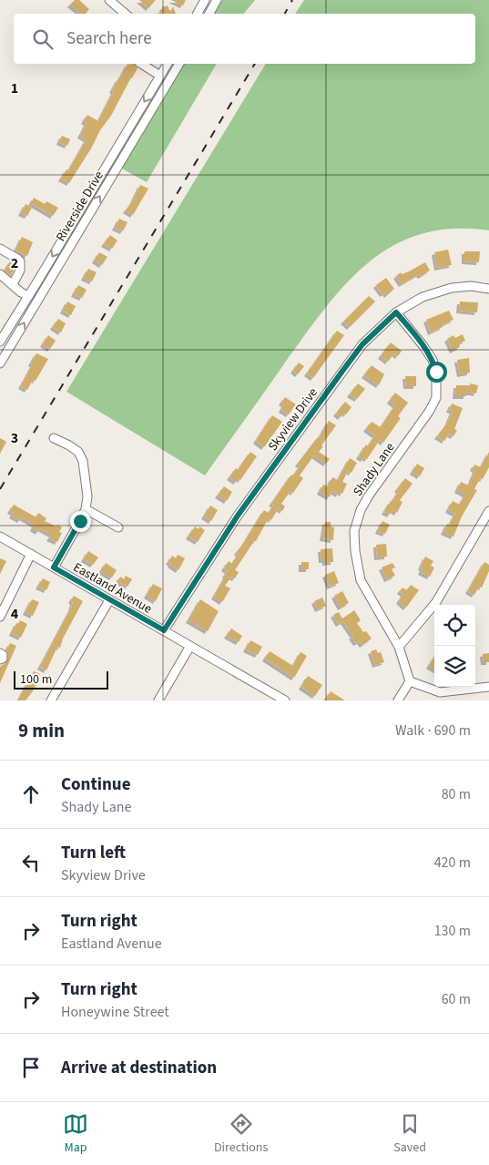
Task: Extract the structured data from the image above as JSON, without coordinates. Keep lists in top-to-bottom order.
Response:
{
  "streets": {
    "street": [
      "Riverside Drive",
      "Skyview Drive",
      "Shady Lane",
      "Eastland Avenue"
    ]
  },
  "crossings": [
    ["Skyview Drive", "Shady Lane"],
    ["Skyview Drive", "Eastland Avenue"]
  ],
  "scale_bar": "100 m",
  "page": {
    "search": "Search here",
    "scale": "100 m",
    "heading": ["9 min", "Walk · 690 m"],
    "list": [
      ["Continue", "Shady Lane", "80 m"],
      ["Turn left", "Skyview Drive", "420 m"],
      ["Turn right", "Eastland Avenue", "130 m"],
      ["Turn right", "Honeywine Street", "60 m"],
      "Arrive at destination"
    ],
    "nav": ["Map", "Directions", "Saved"]
  },
  "grid": {
    "rows": [
      "1",
      "2",
      "3",
      "4"
    ]
  }
}
